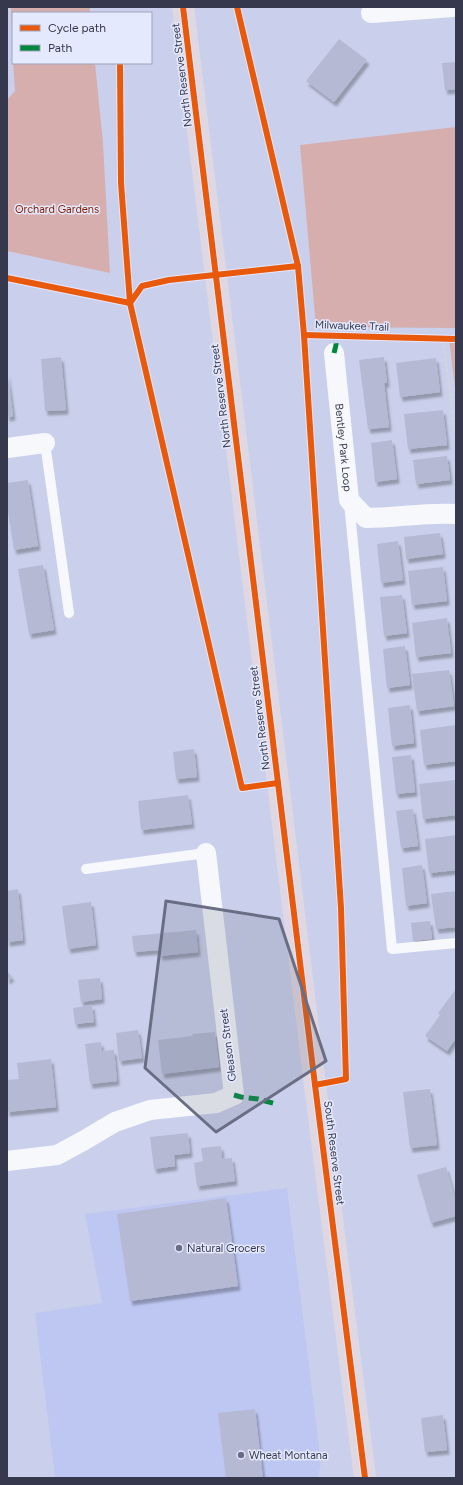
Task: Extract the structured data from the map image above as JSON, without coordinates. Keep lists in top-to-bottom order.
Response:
{
  "streets": {
    "highway": ["North Reserve Street", "South Reserve Street"],
    "street": ["Bentley Park Loop", "Gleason Street"],
    "cycle path": ["Milwaukee Trail"]
  },
  "crossings": [
    ["North Reserve Street", "South Reserve Street"]
  ],
  "parks": ["Orchard Gardens"],
  "places": ["Natural Grocers", "Wheat Montana"],
  "legend": ["Cycle path", "Path"]
}
